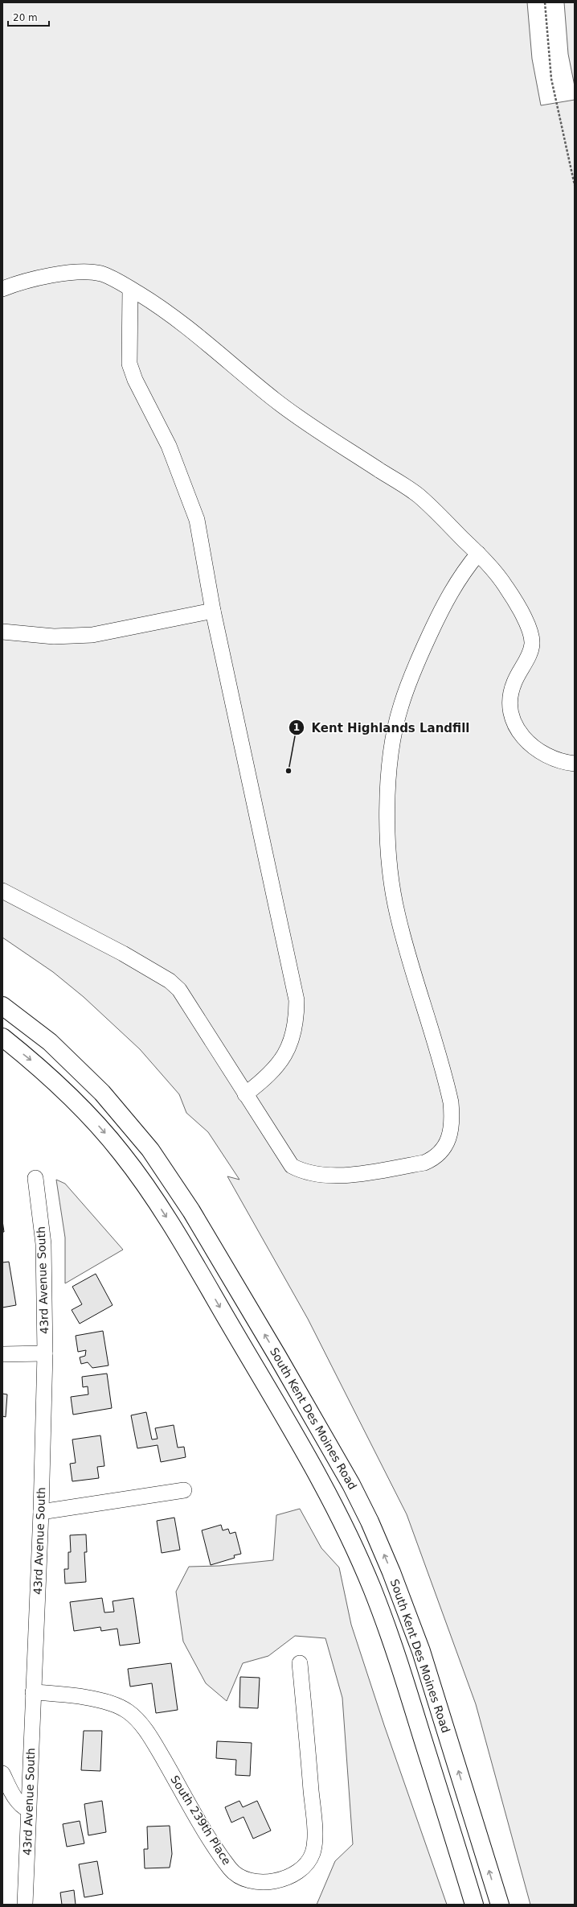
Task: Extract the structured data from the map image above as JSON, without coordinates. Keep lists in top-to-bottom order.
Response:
{
  "streets": {
    "highway": ["South Kent Des Moines Road"],
    "street": ["43rd Avenue South", "South 239th Place"]
  },
  "crossings": [
    ["43rd Avenue South", "South 239th Place"]
  ],
  "places": ["Kent Highlands Landfill"],
  "scale_bar": "20 m"
}
